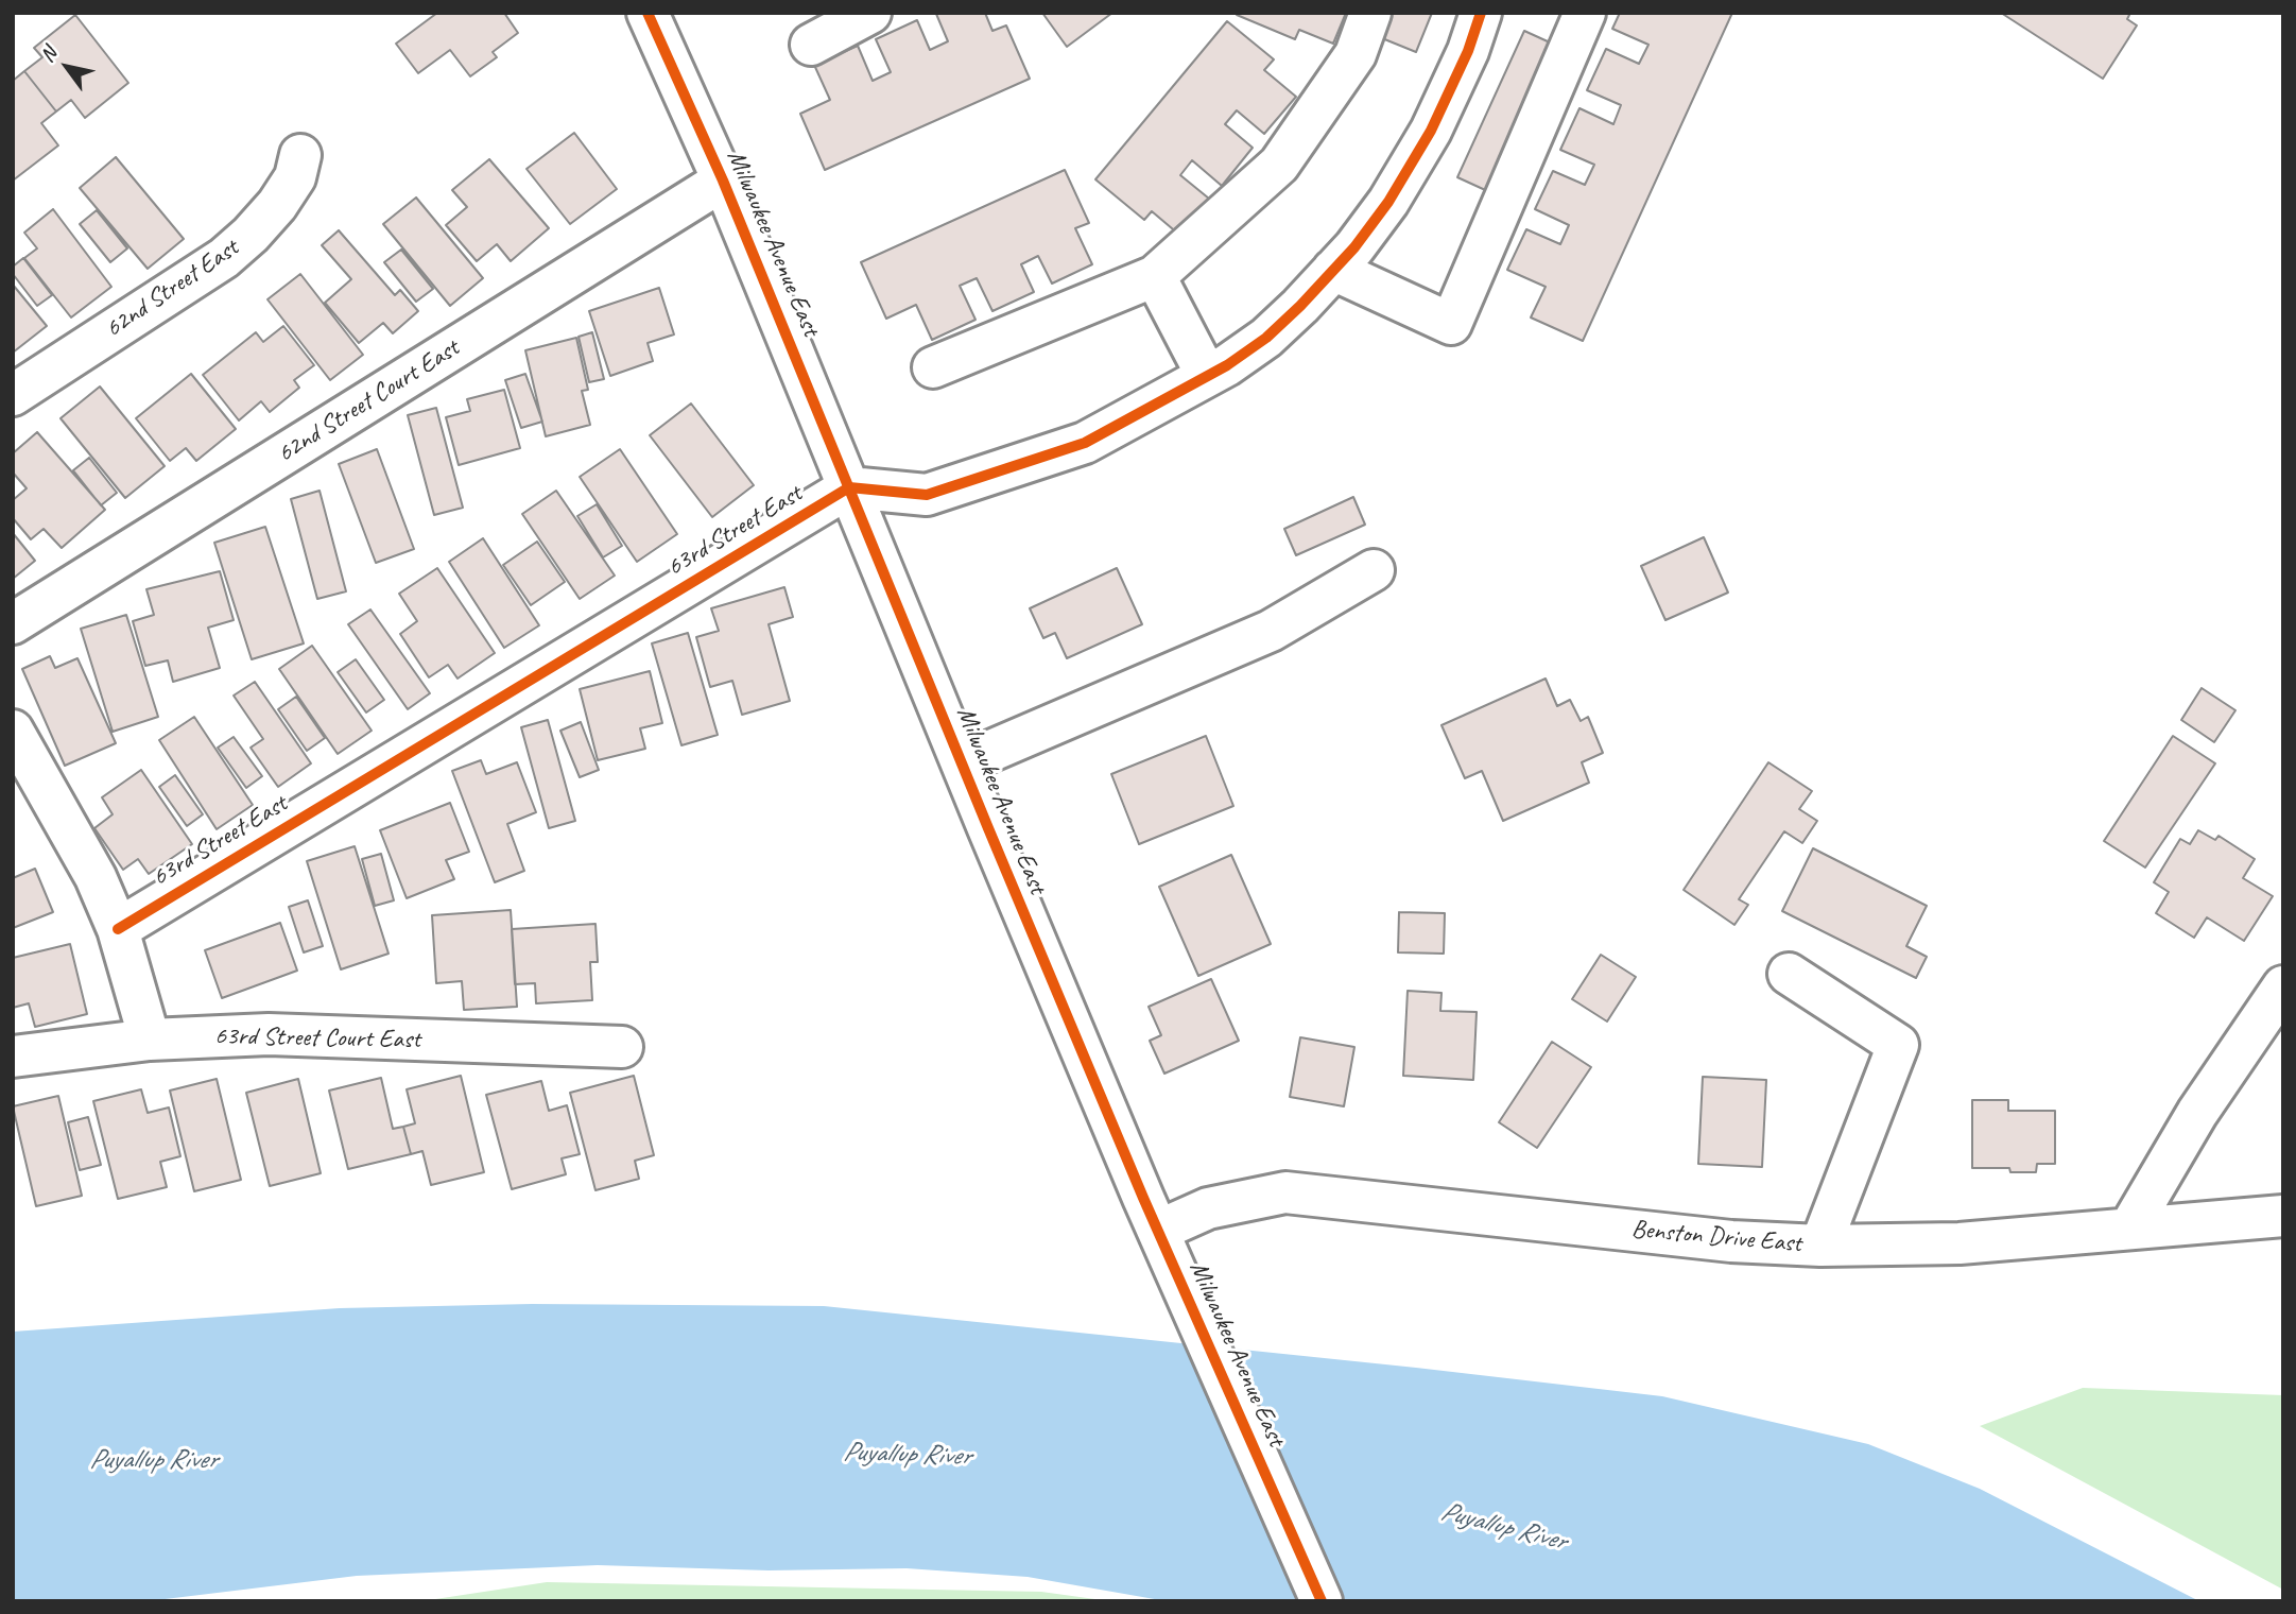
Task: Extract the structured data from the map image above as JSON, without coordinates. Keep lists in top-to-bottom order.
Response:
{
  "streets": {
    "street": [
      "Milwaukee Avenue East",
      "62nd Street East",
      "62nd Street Court East",
      "63rd Street East",
      "63rd Street Court East",
      "Benston Drive East"
    ]
  },
  "crossings": [
    ["Milwaukee Avenue East", "62nd Street Court East"],
    ["Milwaukee Avenue East", "63rd Street East"],
    ["Milwaukee Avenue East", "Benston Drive East"]
  ],
  "water": ["Puyallup River"],
  "north": "top left"
}
